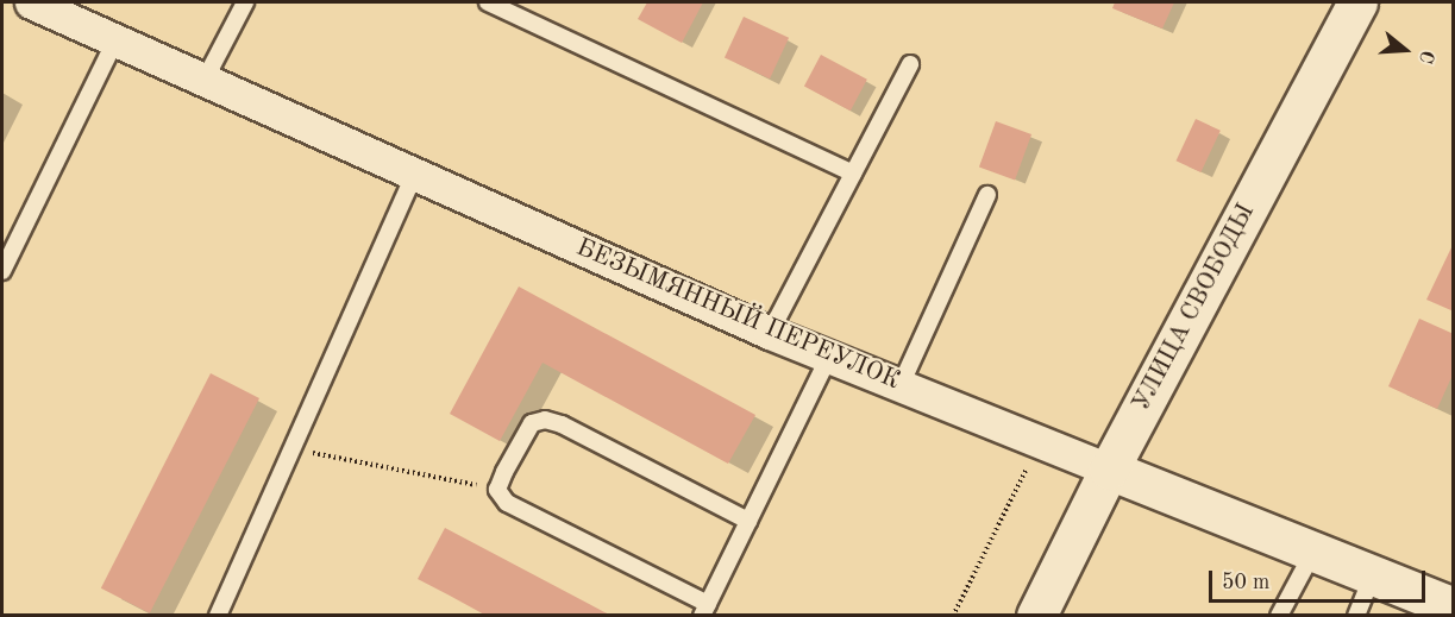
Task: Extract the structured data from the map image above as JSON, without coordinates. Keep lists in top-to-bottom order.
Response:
{
  "streets": {
    "main road": ["УЛИЦА СВОБОДЫ", "БЕЗЫМЯННЫЙ ПЕРЕУЛОК"]
  },
  "crossings": [
    ["УЛИЦА СВОБОДЫ", "БЕЗЫМЯННЫЙ ПЕРЕУЛОК"]
  ],
  "scale_bar": "50 m",
  "north": "right"
}
